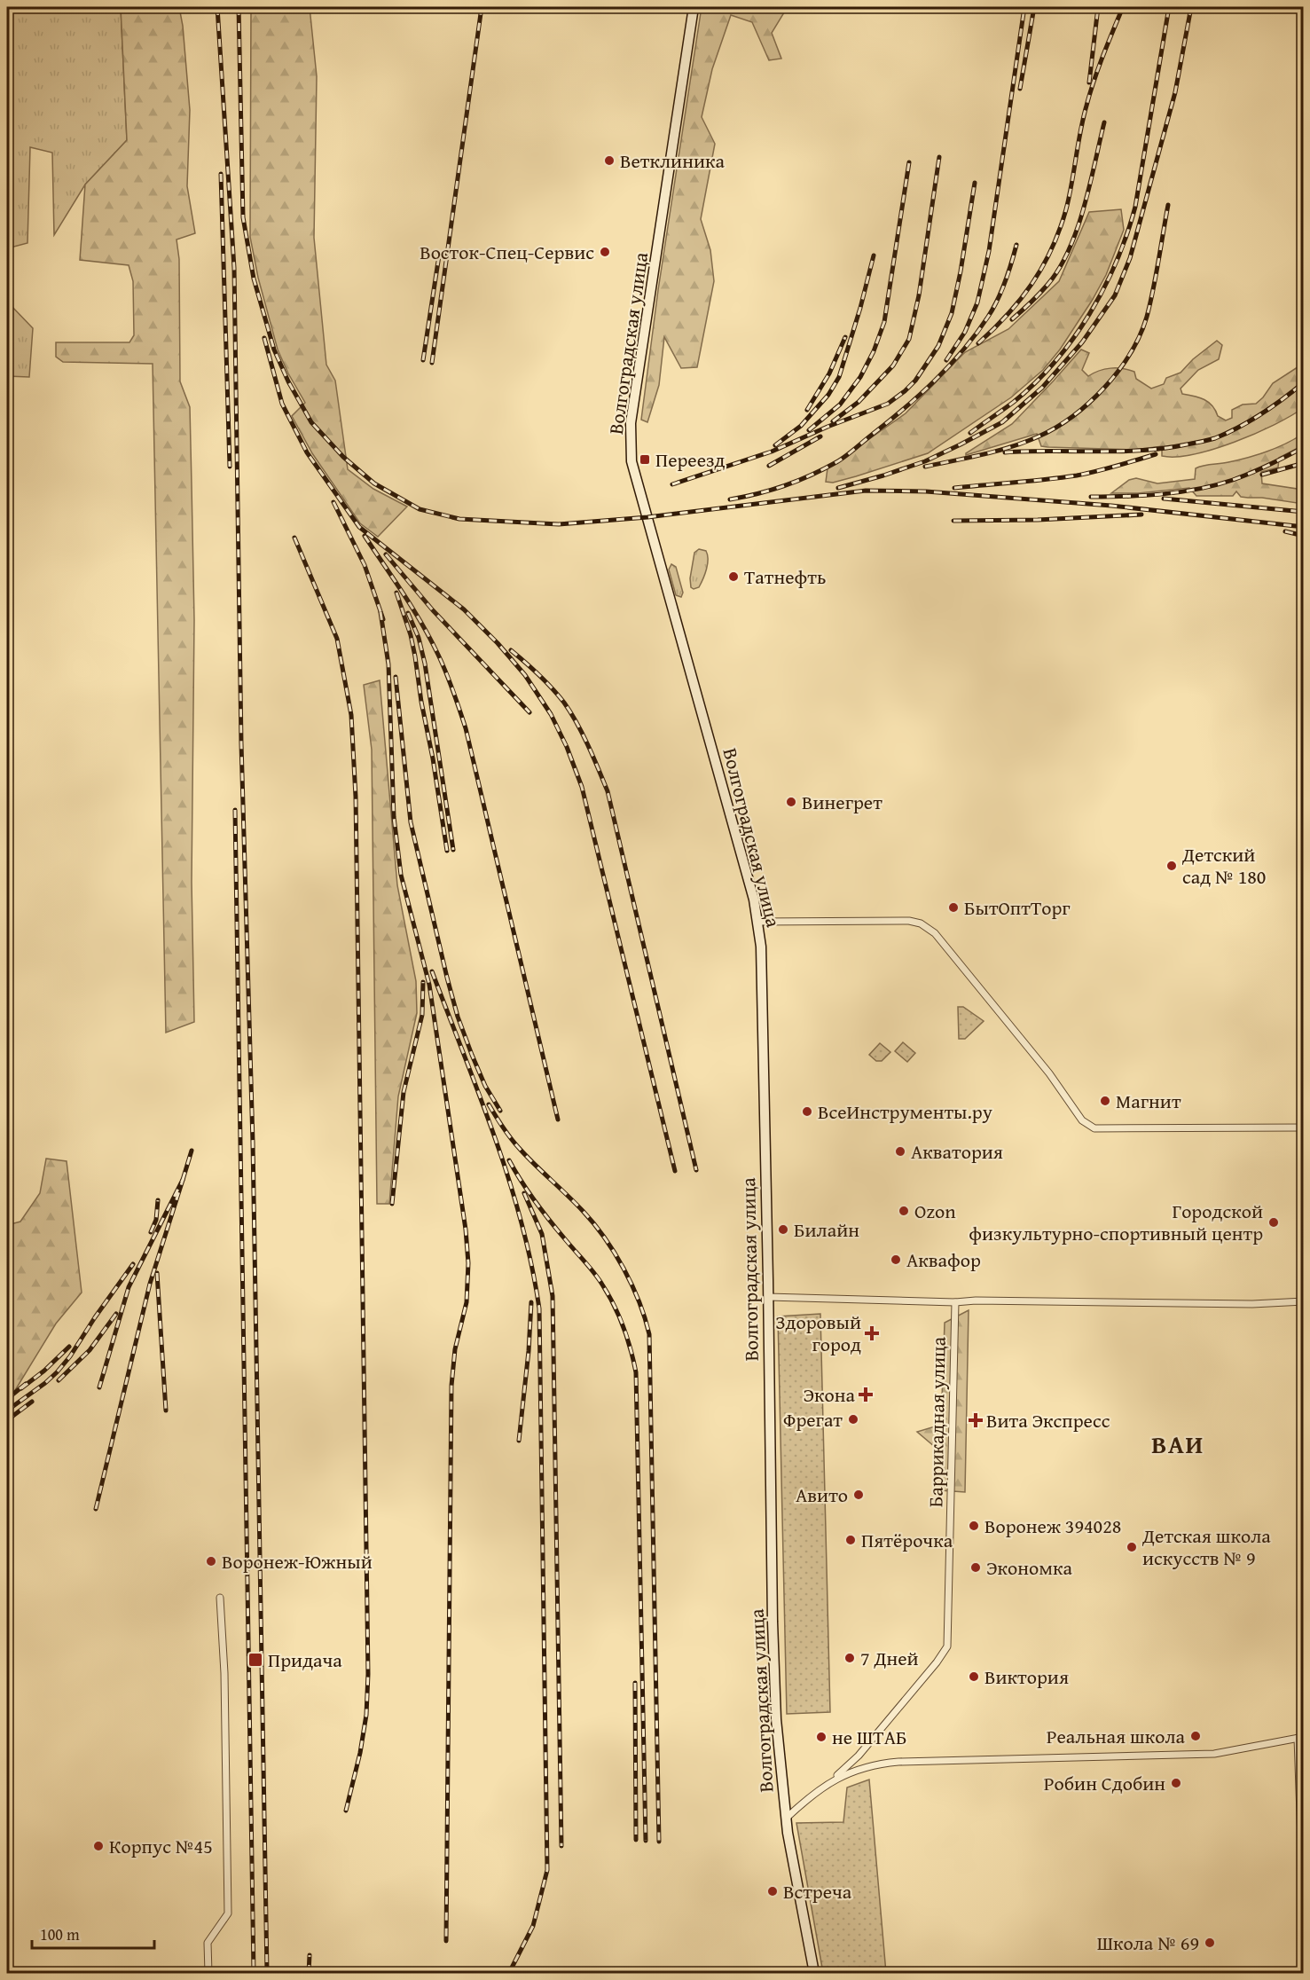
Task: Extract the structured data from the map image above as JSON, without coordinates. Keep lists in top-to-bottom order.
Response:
{
  "streets": {
    "main road": ["Волгоградская улица"],
    "street": ["Баррикадная улица"]
  },
  "crossings": [
    ["Волгоградская улица", "Баррикадная улица"]
  ],
  "districts": ["ВАИ"],
  "places": {
    "other": [
      "Ветклиника",
      "Восток-Спец-Сервис",
      "Татнефть",
      "Винегрет",
      "Детский сад № 180",
      "БытОптТорг",
      "Магнит",
      "ВсеИнструменты.ру",
      "Акватория",
      "Ozon",
      "Городской физкультурно-спортивный центр",
      "Билайн",
      "Аквафор",
      "Фрегат",
      "Авито",
      "Воронеж 394028",
      "Пятёрочка",
      "Детская школа искусств № 9",
      "Воронеж-Южный",
      "Экономка",
      "7 Дней",
      "Виктория",
      "Реальная школа",
      "не ШТАБ",
      "Робин Сдобин",
      "Корпус №45",
      "Встреча",
      "Школа № 69"
    ],
    "transit": ["Переезд", "Придача"],
    "health": ["Здоровый город", "Экона", "Вита Экспресс"]
  },
  "scale_bar": "100 m"
}
